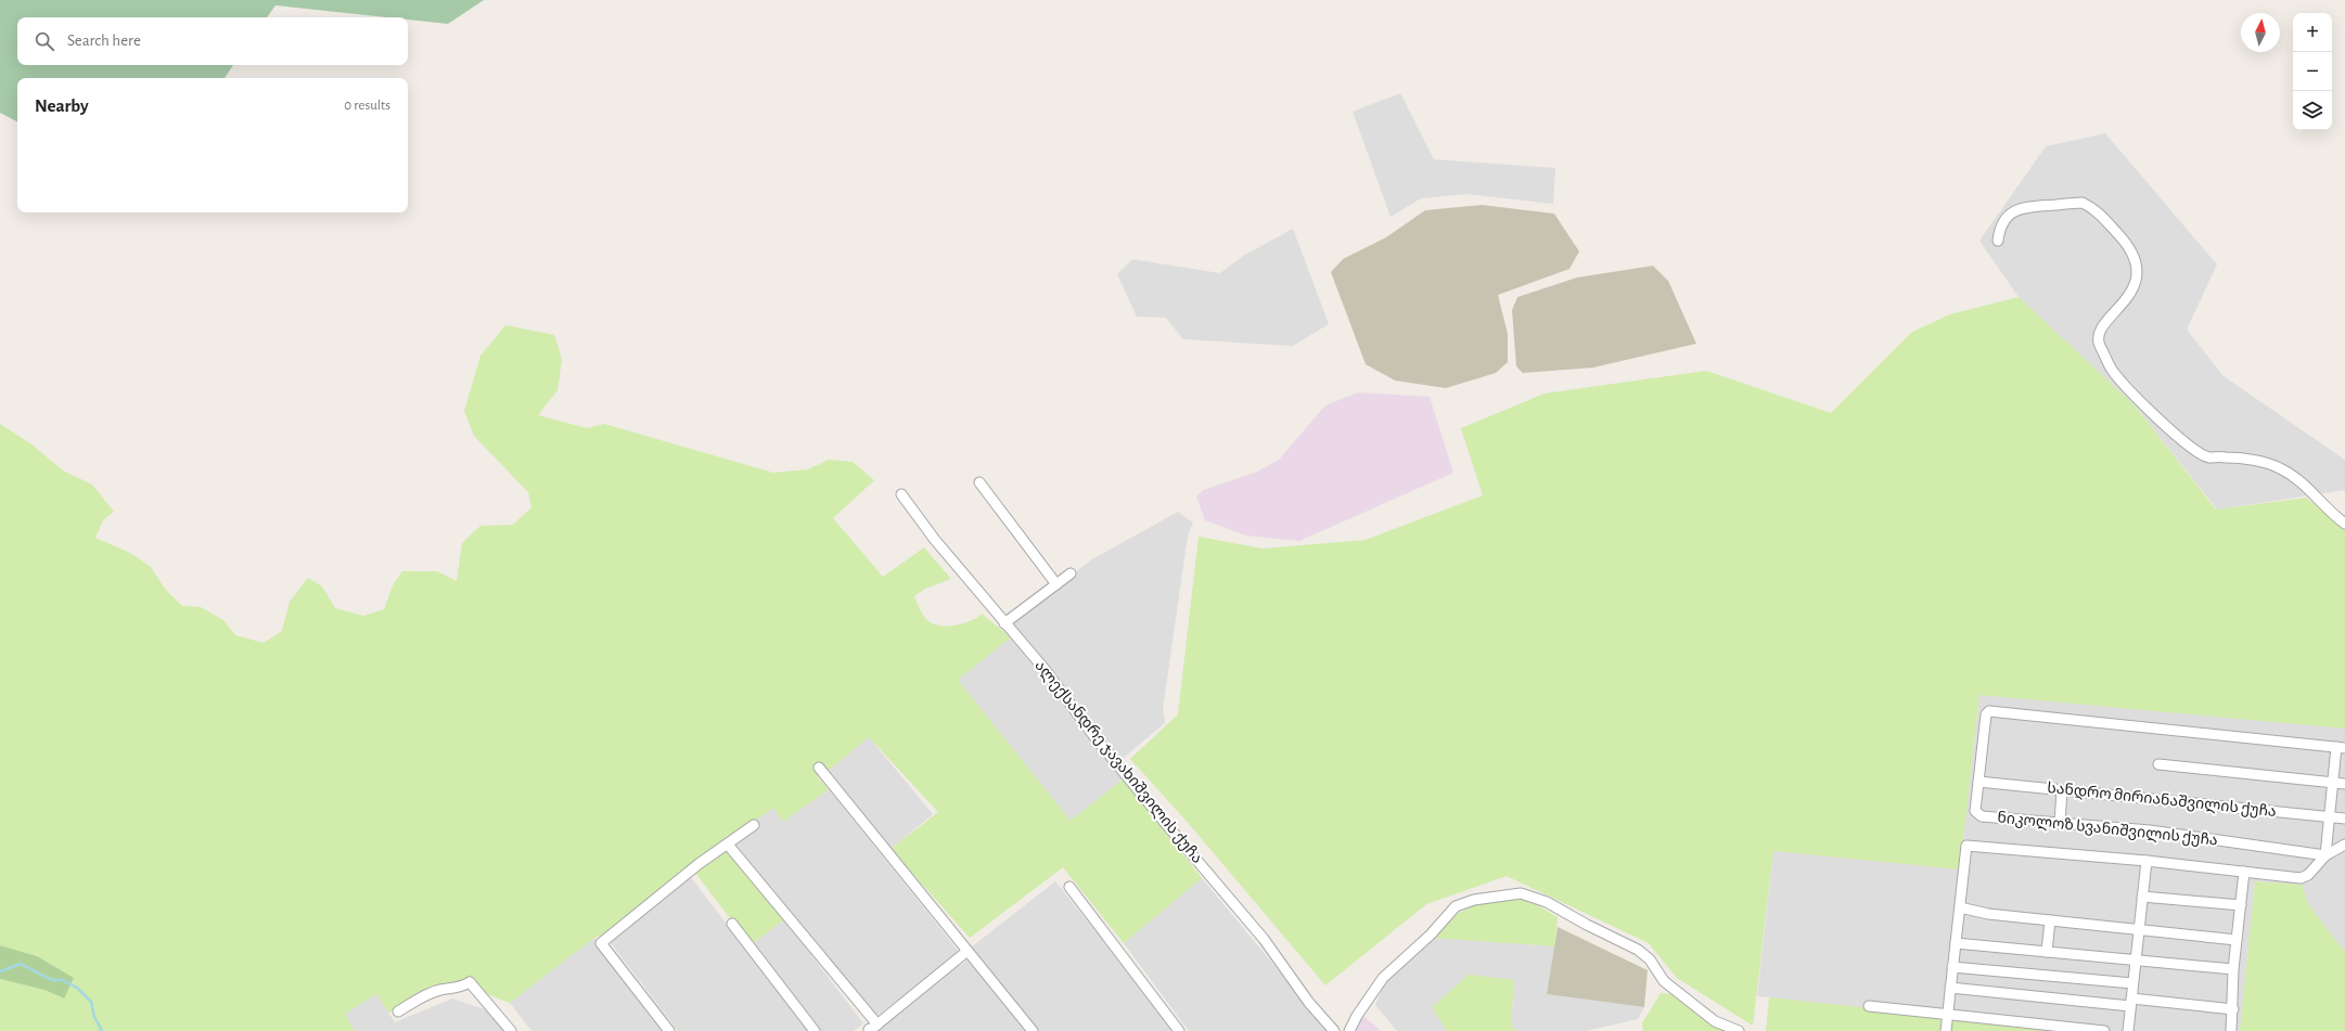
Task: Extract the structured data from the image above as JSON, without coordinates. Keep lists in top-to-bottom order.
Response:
{
  "streets": {
    "street": ["ალექსანდრე ჯავახიშვილის ქუჩა", "სანდრო მირიანაშვილის ქუჩა", "ნიკოლოზ სვანიშვილის ქუჩა"]
  },
  "crossings": [
    ["სანდრო მირიანაშვილის ქუჩა", "ნიკოლოზ სვანიშვილის ქუჩა"]
  ],
  "north": "top",
  "page": {
    "map_buttons": ["+", "−"],
    "search": "Search here",
    "heading": ["Nearby", "0 results"]
  }
}
